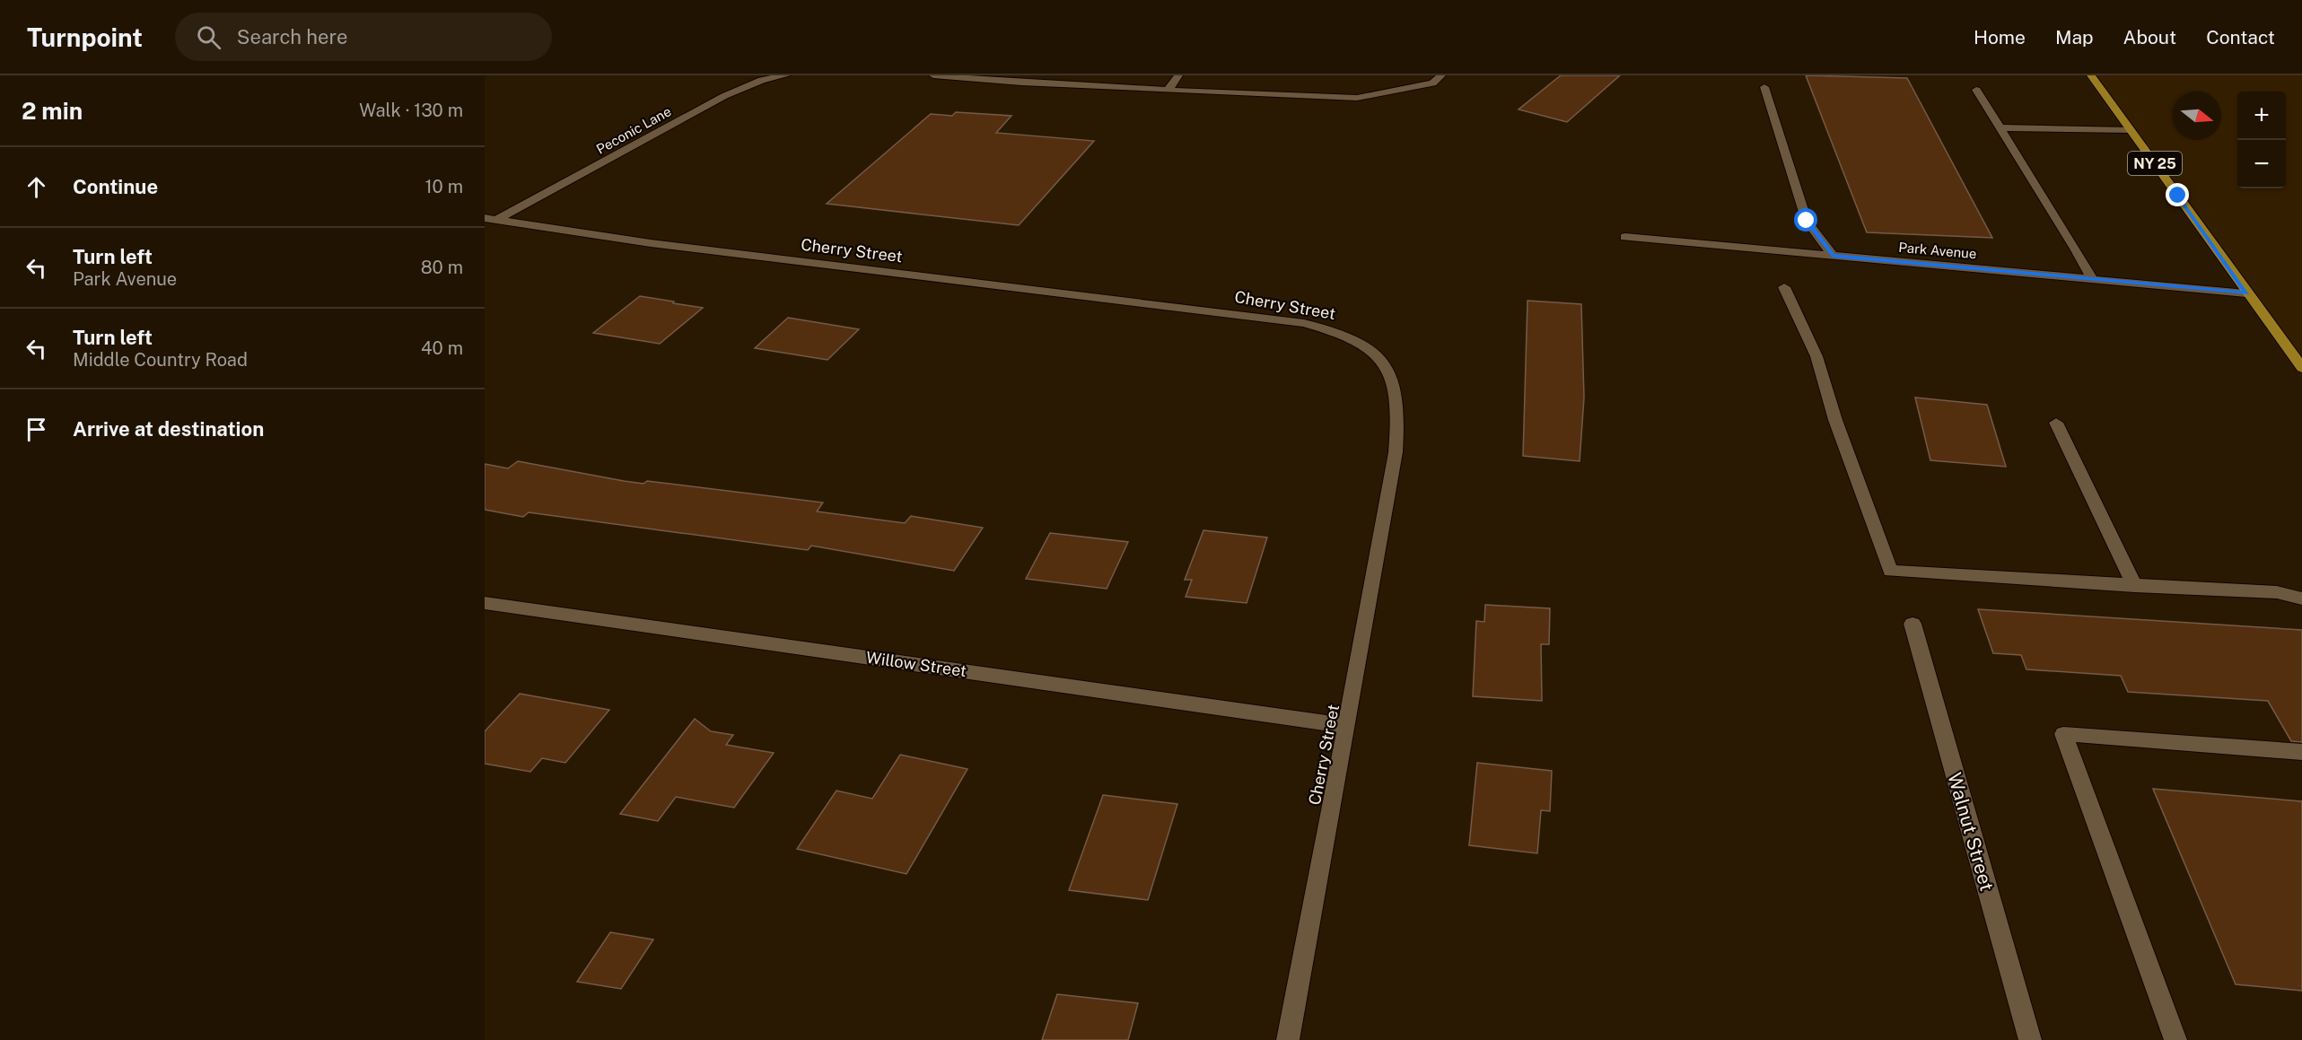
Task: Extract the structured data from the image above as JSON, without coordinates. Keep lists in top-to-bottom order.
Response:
{
  "streets": {
    "main road": ["NY 25"],
    "street": [
      "Peconic Lane",
      "Cherry Street",
      "Park Avenue",
      "Willow Street",
      "Walnut Street"
    ]
  },
  "crossings": [
    ["Peconic Lane", "Cherry Street"],
    ["NY 25", "Park Avenue"],
    ["Cherry Street", "Willow Street"]
  ],
  "north": "right",
  "page": {
    "header": "Turnpoint",
    "search": "Search here",
    "nav": [
      "Home",
      "Map",
      "About",
      "Contact"
    ],
    "heading": ["2 min", "Walk · 130 m"],
    "map_buttons": ["+", "−"],
    "list": [
      ["Continue", "10 m"],
      ["Turn left", "Park Avenue", "80 m"],
      ["Turn left", "Middle Country Road", "40 m"],
      "Arrive at destination"
    ]
  }
}
